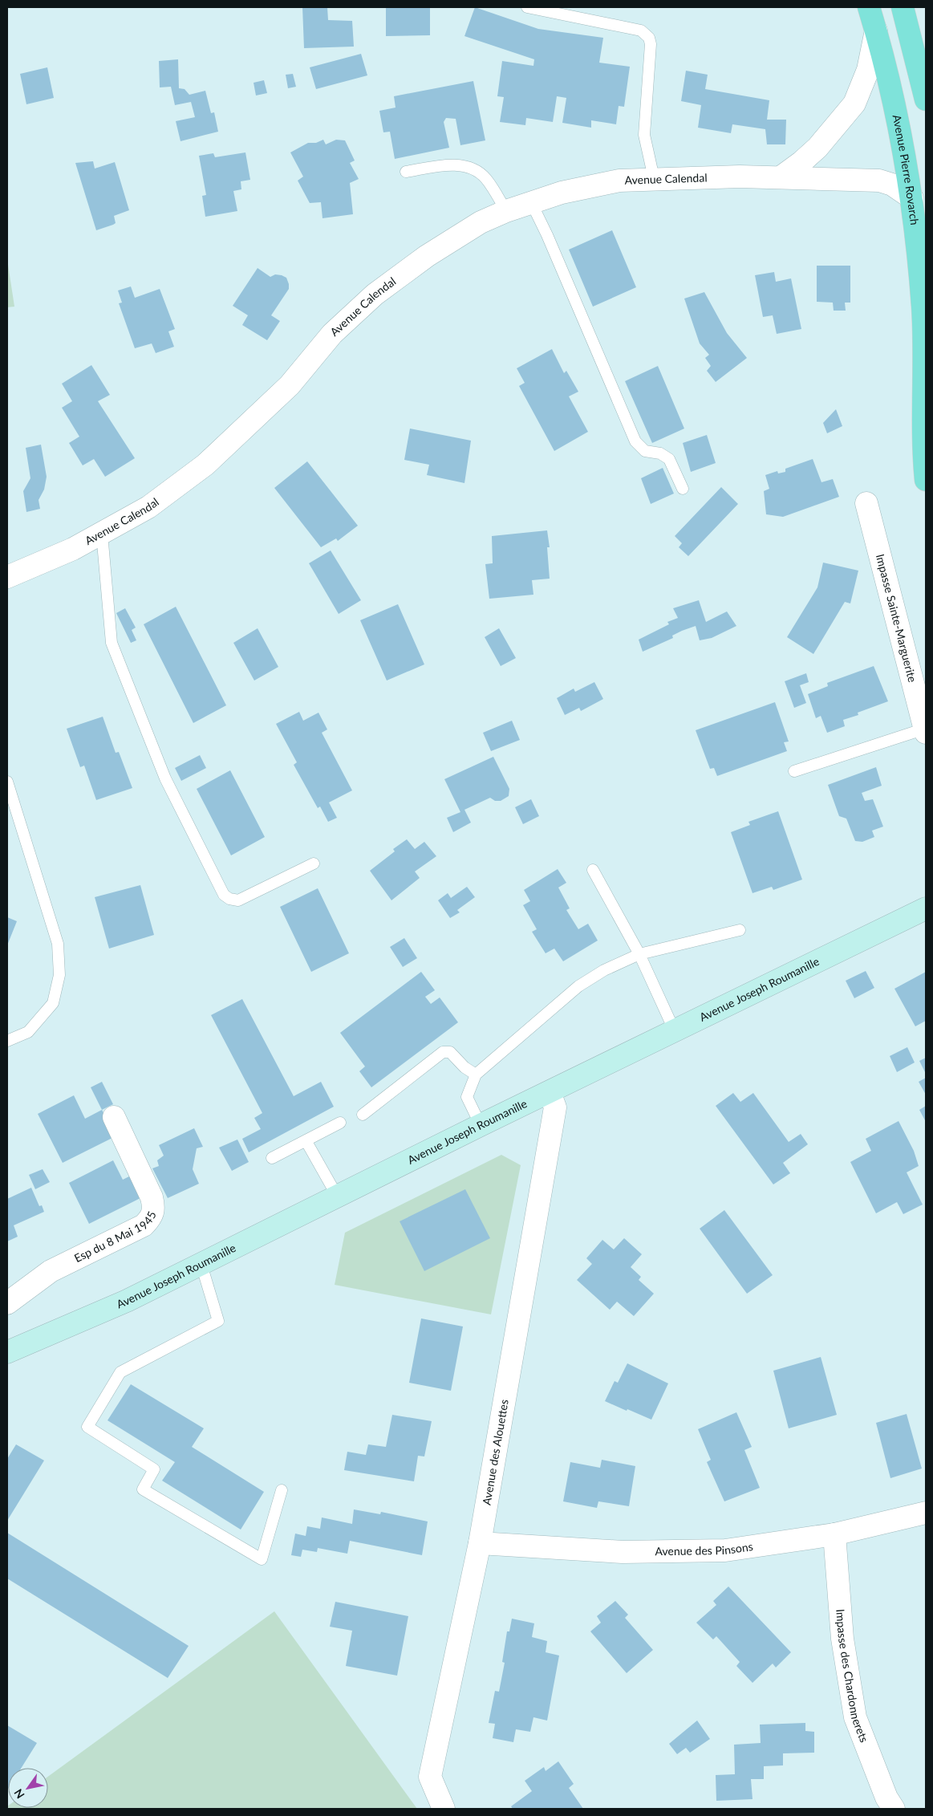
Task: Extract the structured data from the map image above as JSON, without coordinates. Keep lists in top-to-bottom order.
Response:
{
  "streets": {
    "main road": ["Avenue Pierre Rovarch", "Avenue Joseph Roumanille"],
    "street": [
      "Avenue Calendal",
      "Impasse Sainte-Marguerite",
      "Esp du 8 Mai 1945",
      "Avenue des Alouettes",
      "Avenue des Pinsons",
      "Impasse des Chardonnerets"
    ]
  },
  "crossings": [
    ["Avenue Pierre Rovarch", "Avenue Calendal"],
    ["Avenue Joseph Roumanille", "Avenue des Alouettes"],
    ["Avenue des Alouettes", "Avenue des Pinsons"],
    ["Avenue des Pinsons", "Impasse des Chardonnerets"]
  ],
  "north": "bottom left"
}
